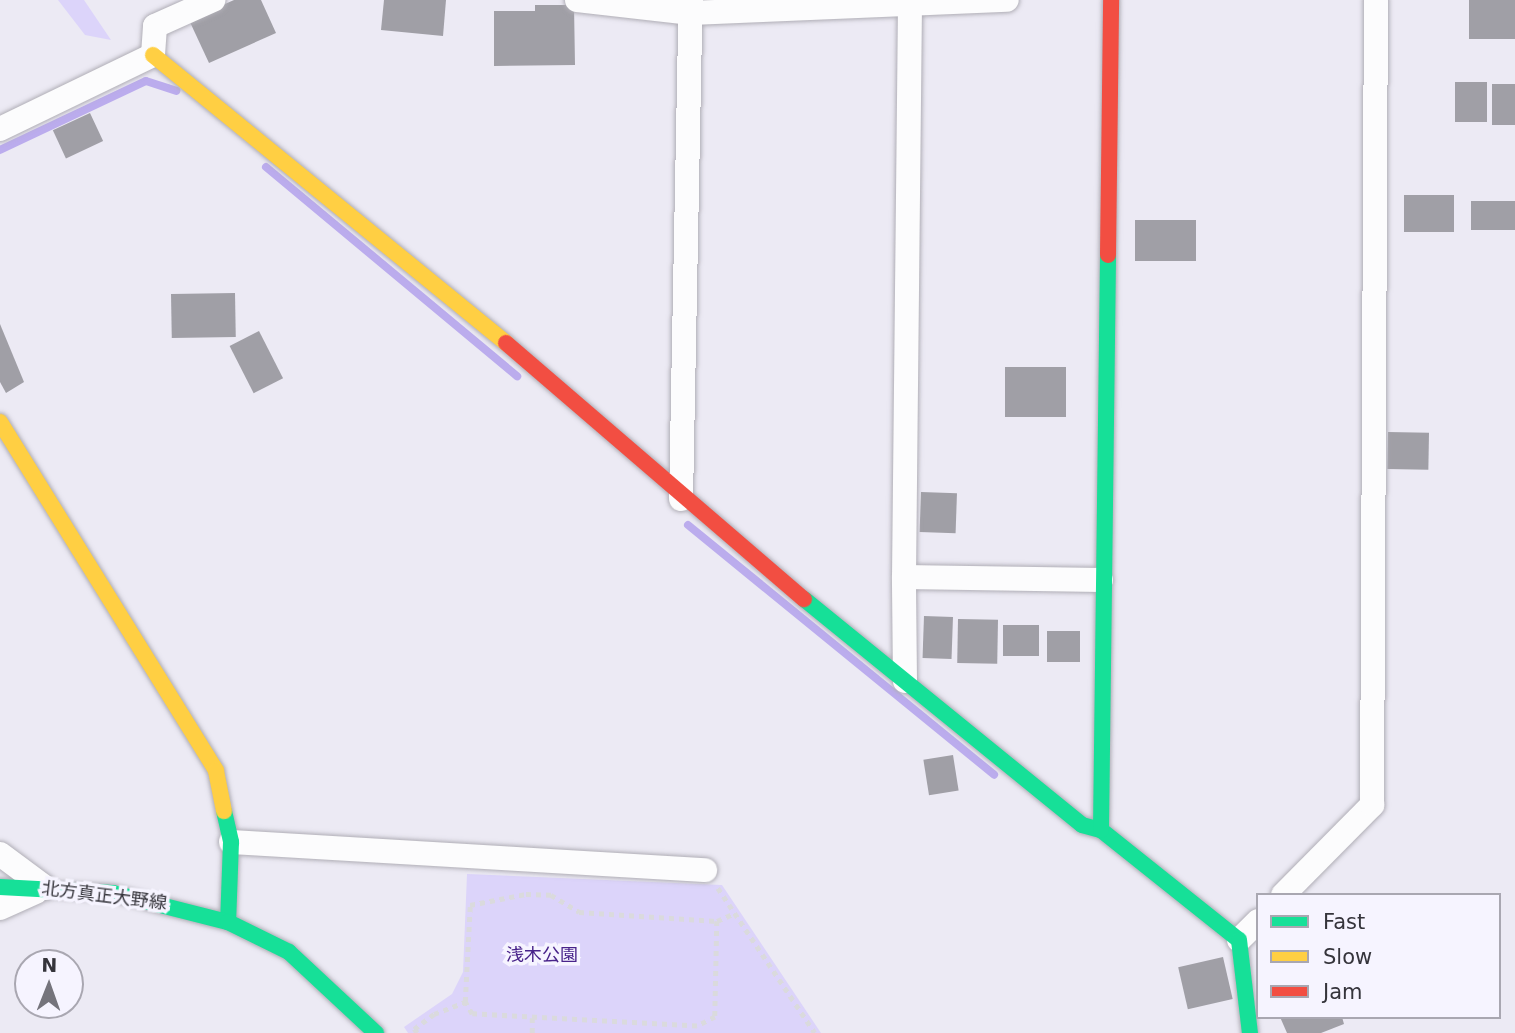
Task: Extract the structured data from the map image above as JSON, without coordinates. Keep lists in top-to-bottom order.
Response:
{
  "streets": {
    "street": ["北方真正大野線"]
  },
  "parks": ["浅木公園"],
  "legend": ["Fast", "Slow", "Jam"],
  "north": "top"
}
